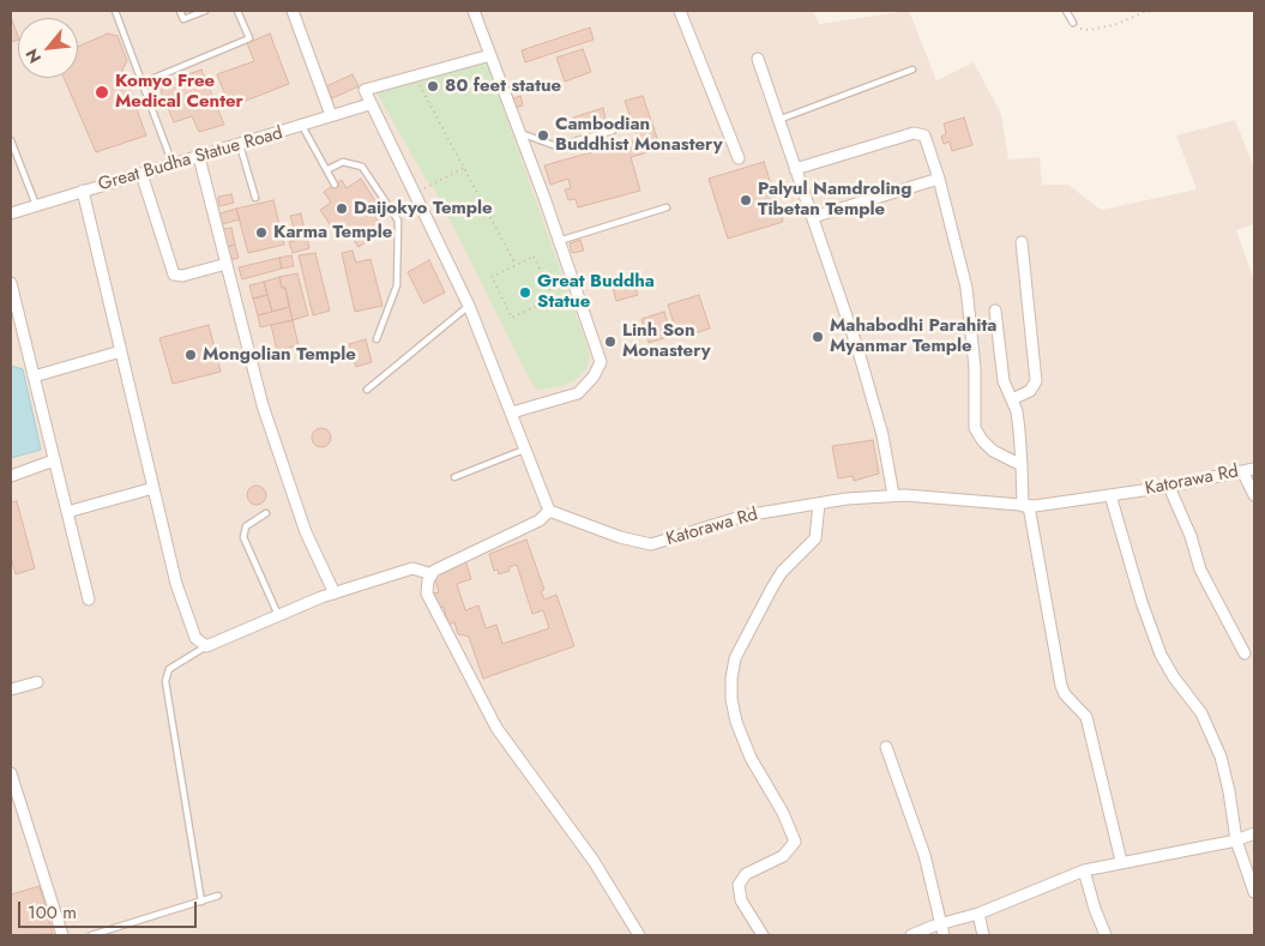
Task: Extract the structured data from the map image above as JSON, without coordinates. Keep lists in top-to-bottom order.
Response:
{
  "streets": {
    "street": ["Great Budha Statue Road", "Katorawa Rd"]
  },
  "places": [
    "80 feet statue",
    "Komyo Free Medical Center",
    "Cambodian Buddhist Monastery",
    "Palyul Namdroling Tibetan Temple",
    "Daijokyo Temple",
    "Karma Temple",
    "Great Buddha Statue",
    "Mahabodhi Parahita Myanmar Temple",
    "Linh Son Monastery",
    "Mongolian Temple"
  ],
  "scale_bar": "100 m",
  "north": "bottom left"
}
